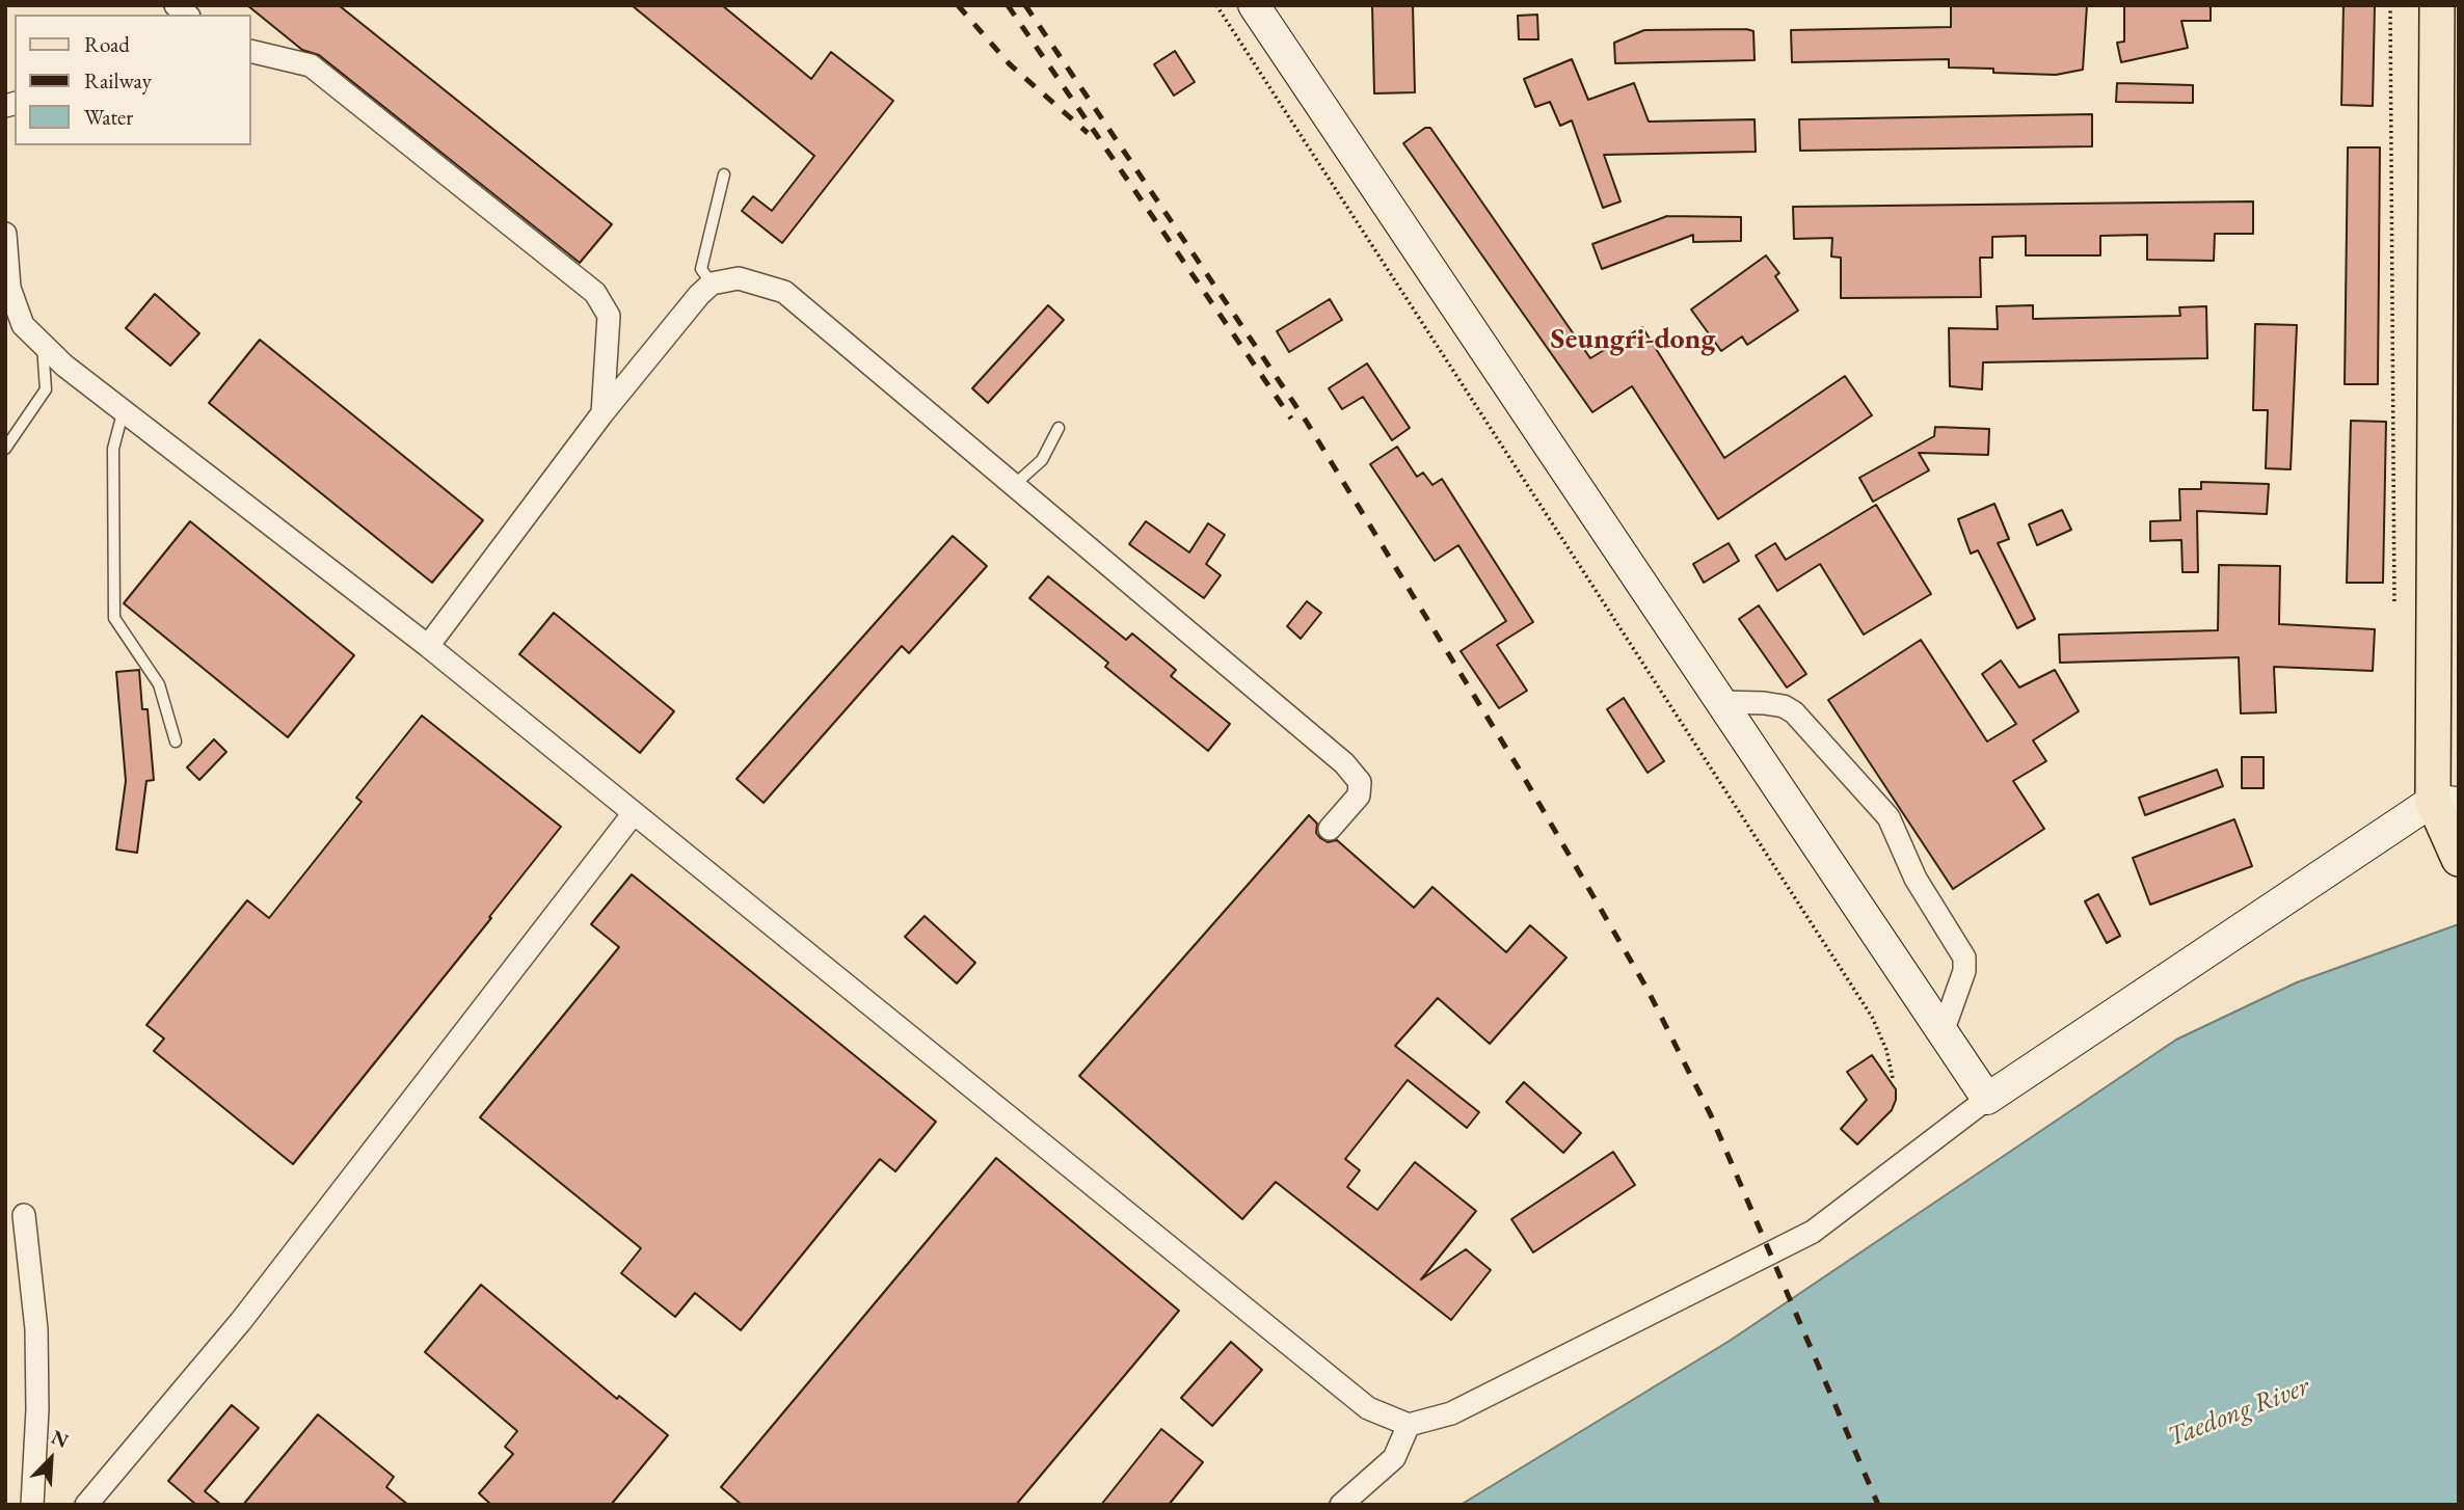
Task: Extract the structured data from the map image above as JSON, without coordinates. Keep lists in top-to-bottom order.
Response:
{
  "districts": ["Seungri-dong"],
  "water": ["Taedong River"],
  "legend": ["Road", "Railway", "Water"],
  "north": "top right"
}
